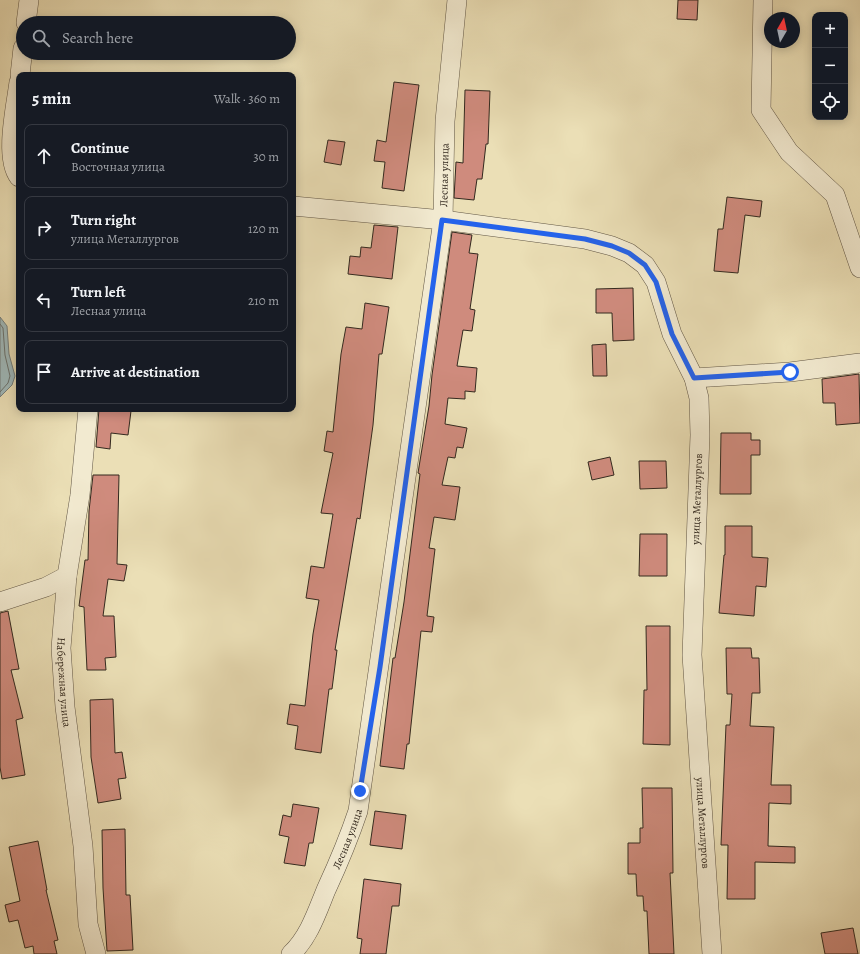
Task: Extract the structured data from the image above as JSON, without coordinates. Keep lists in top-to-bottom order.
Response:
{
  "streets": {
    "street": ["Лесная улица", "улица Металлургов", "Набережная улица"]
  },
  "crossings": [
    ["Лесная улица", "улица Металлургов"]
  ],
  "north": "top",
  "page": {
    "map_buttons": ["+", "−"],
    "search": "Search here",
    "heading": ["5 min", "Walk · 360 m"],
    "list": [
      ["Continue", "Восточная улица", "30 m"],
      ["Turn right", "улица Металлургов", "120 m"],
      ["Turn left", "Лесная улица", "210 m"],
      "Arrive at destination"
    ]
  }
}
